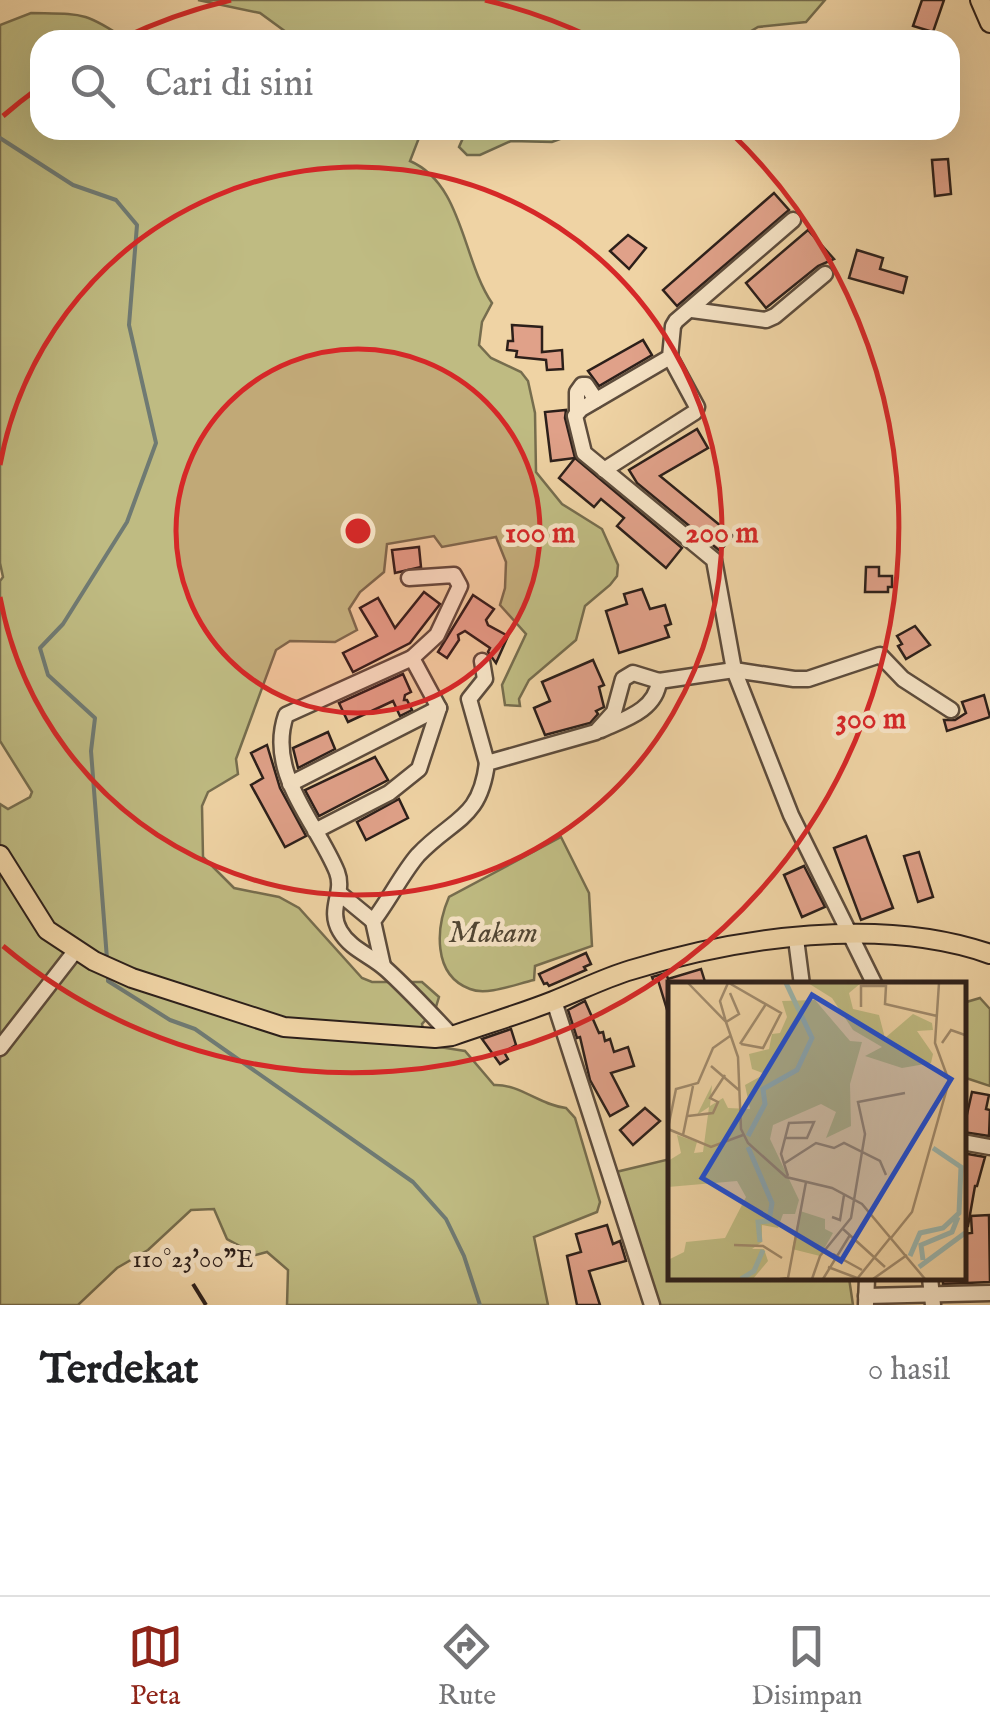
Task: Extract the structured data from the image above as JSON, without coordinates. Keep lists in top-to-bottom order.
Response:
{
  "parks": ["Makam"],
  "page": {
    "search": "Cari di sini",
    "heading": ["Terdekat", "0 hasil"],
    "nav": ["Peta", "Rute", "Disimpan"]
  },
  "coordinates": ["110°23'00\"E"],
  "rings": ["100 m", "200 m", "300 m"]
}
